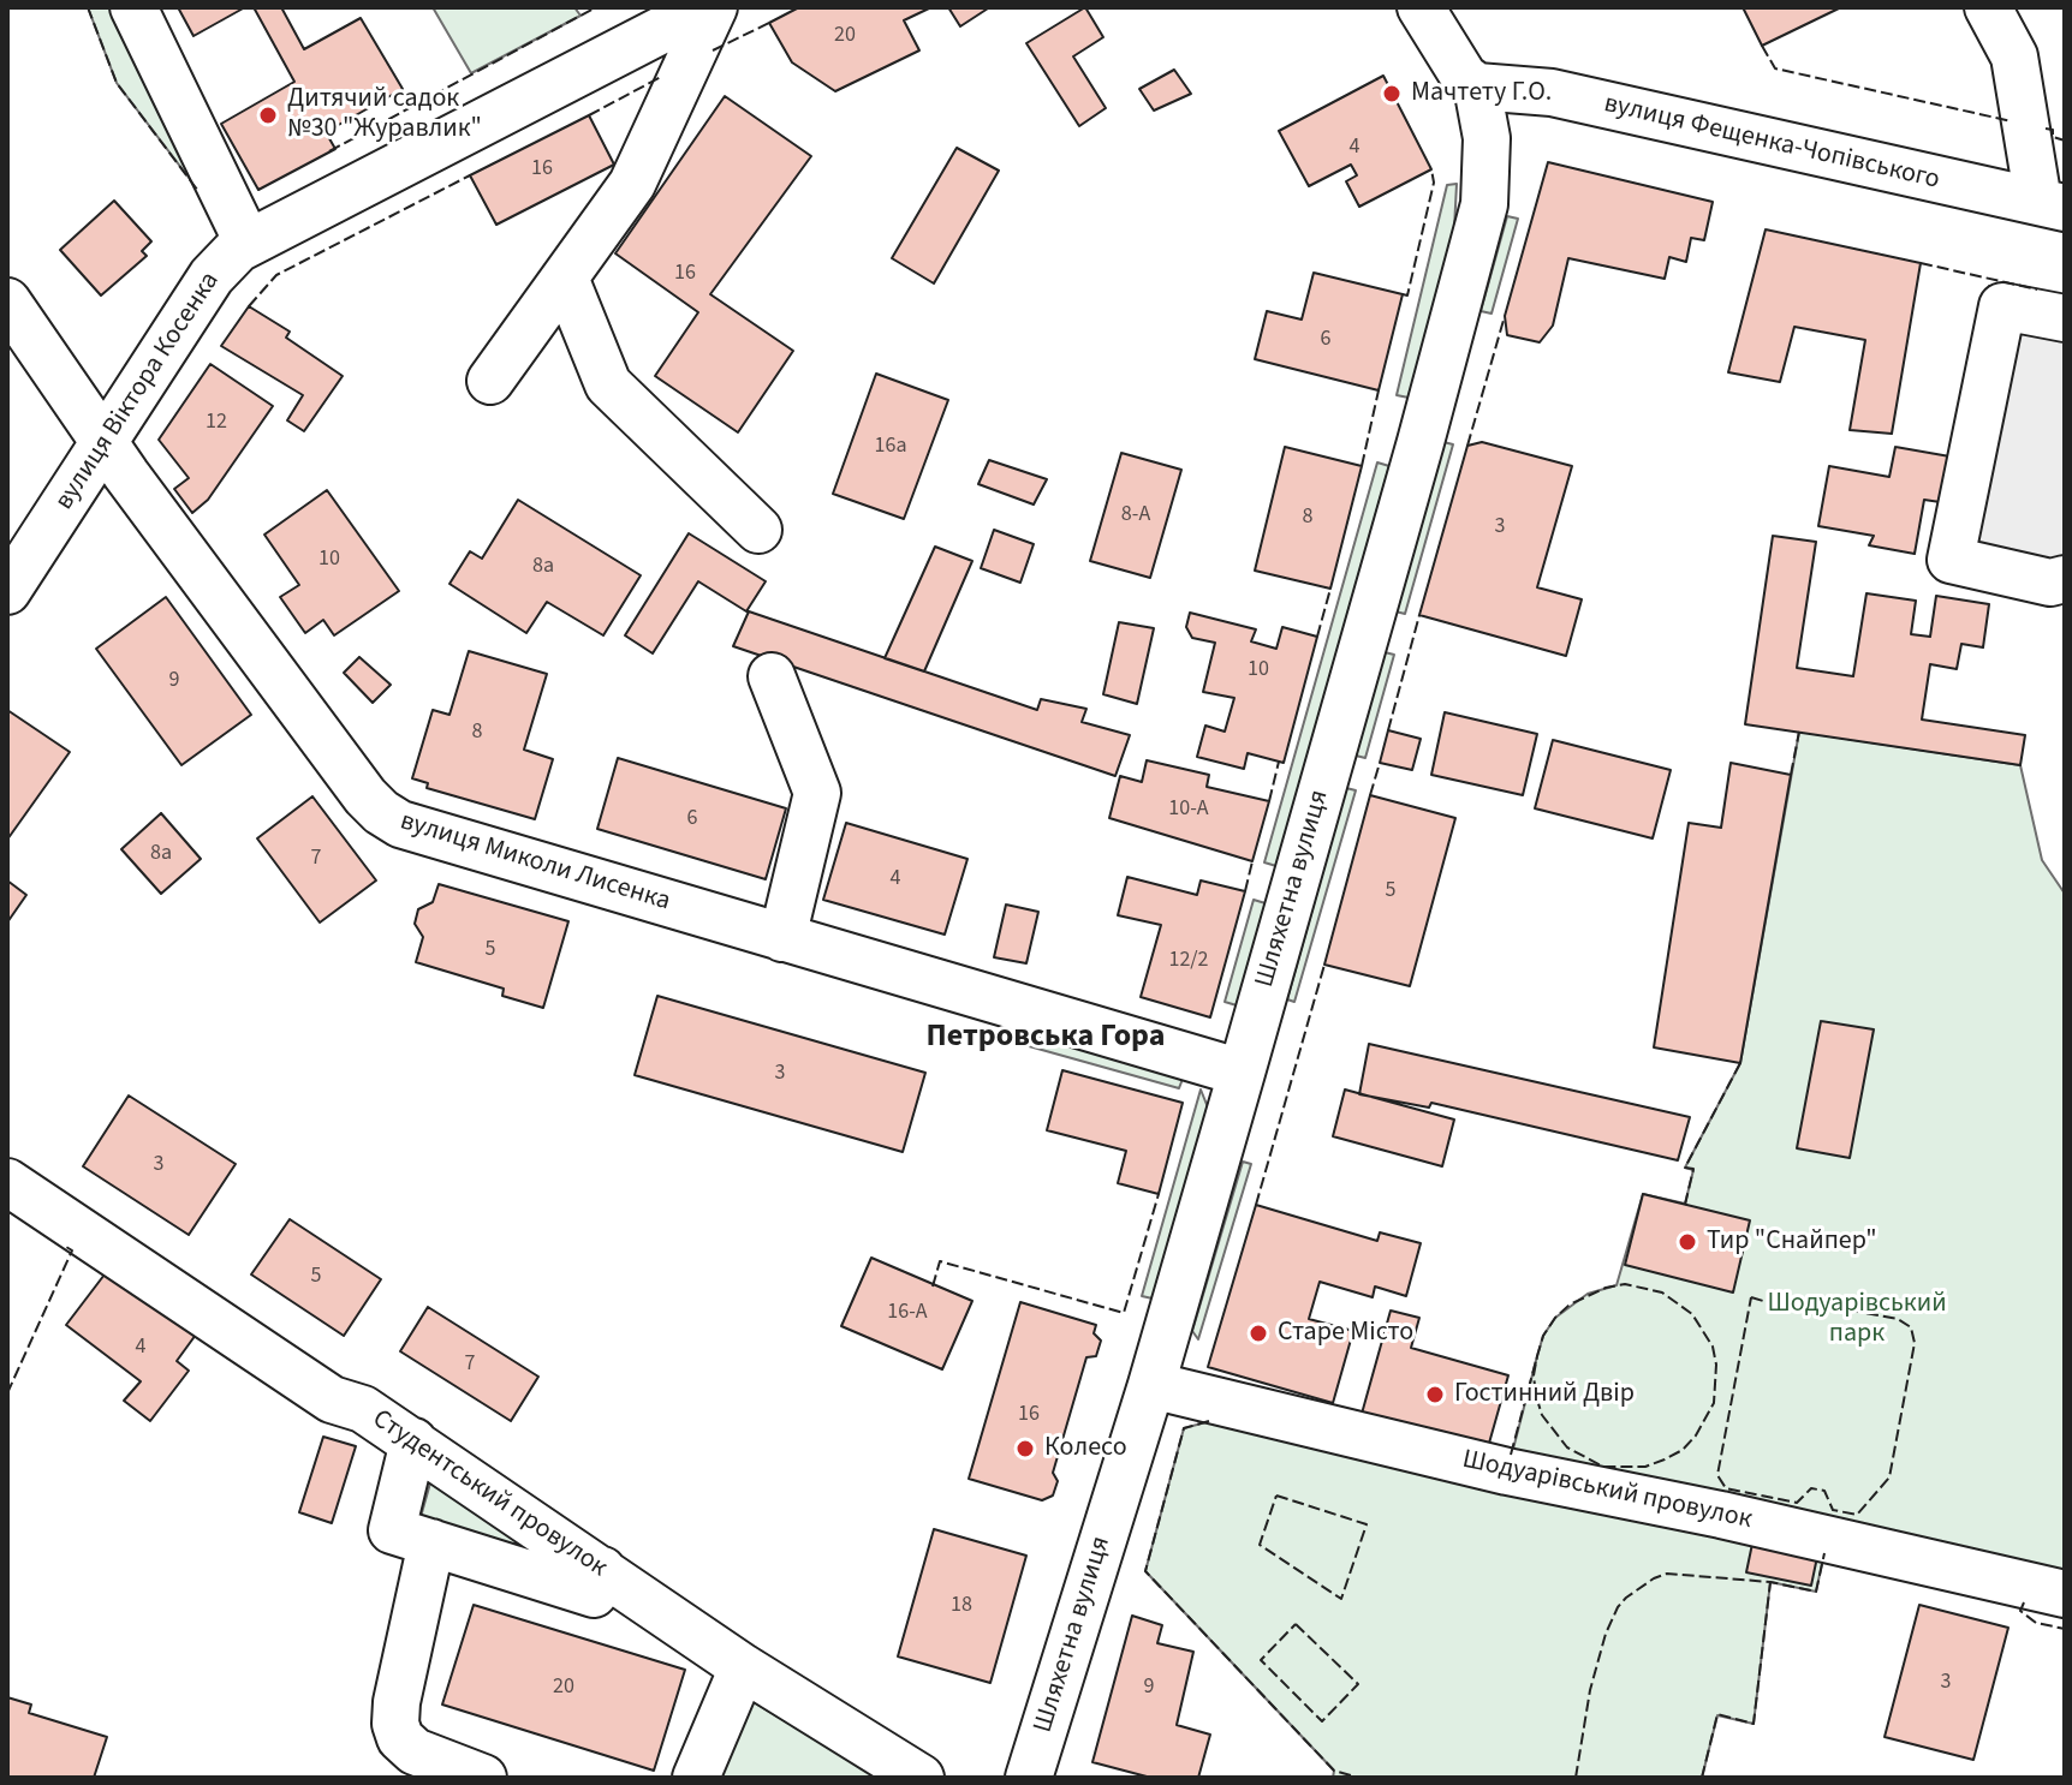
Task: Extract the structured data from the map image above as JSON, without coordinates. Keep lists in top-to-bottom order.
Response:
{
  "streets": {
    "street": [
      "вулиця Фещенка-Чопівського",
      "вулиця Віктора Косенка",
      "вулиця Миколи Лисенка",
      "Шляхетна вулиця",
      "Шодуарівський провулок",
      "Студентський провулок"
    ]
  },
  "crossings": [
    ["вулиця Фещенка-Чопівського", "Шляхетна вулиця"],
    ["вулиця Віктора Косенка", "вулиця Миколи Лисенка"],
    ["вулиця Миколи Лисенка", "Шляхетна вулиця"],
    ["Шляхетна вулиця", "Шодуарівський провулок"]
  ],
  "districts": ["Петровська Гора"],
  "parks": ["Шодуарівський парк"],
  "places": [
    "Мачтету Г.О.",
    "Дитячий садок №30 \"Журавлик\"",
    "Тир \"Снайпер\"",
    "Старе Місто",
    "Гостинний Двір",
    "Колесо"
  ],
  "house_numbers": [
    "20",
    "4",
    "16",
    "16",
    "6",
    "12",
    "16а",
    "8-А",
    "8",
    "3",
    "10",
    "8а",
    "10",
    "9",
    "8",
    "10-А",
    "6",
    "8а",
    "7",
    "4",
    "5",
    "5",
    "12/2",
    "3",
    "3",
    "5",
    "16-А",
    "4",
    "7",
    "16",
    "18",
    "3",
    "20",
    "9"
  ]
}
